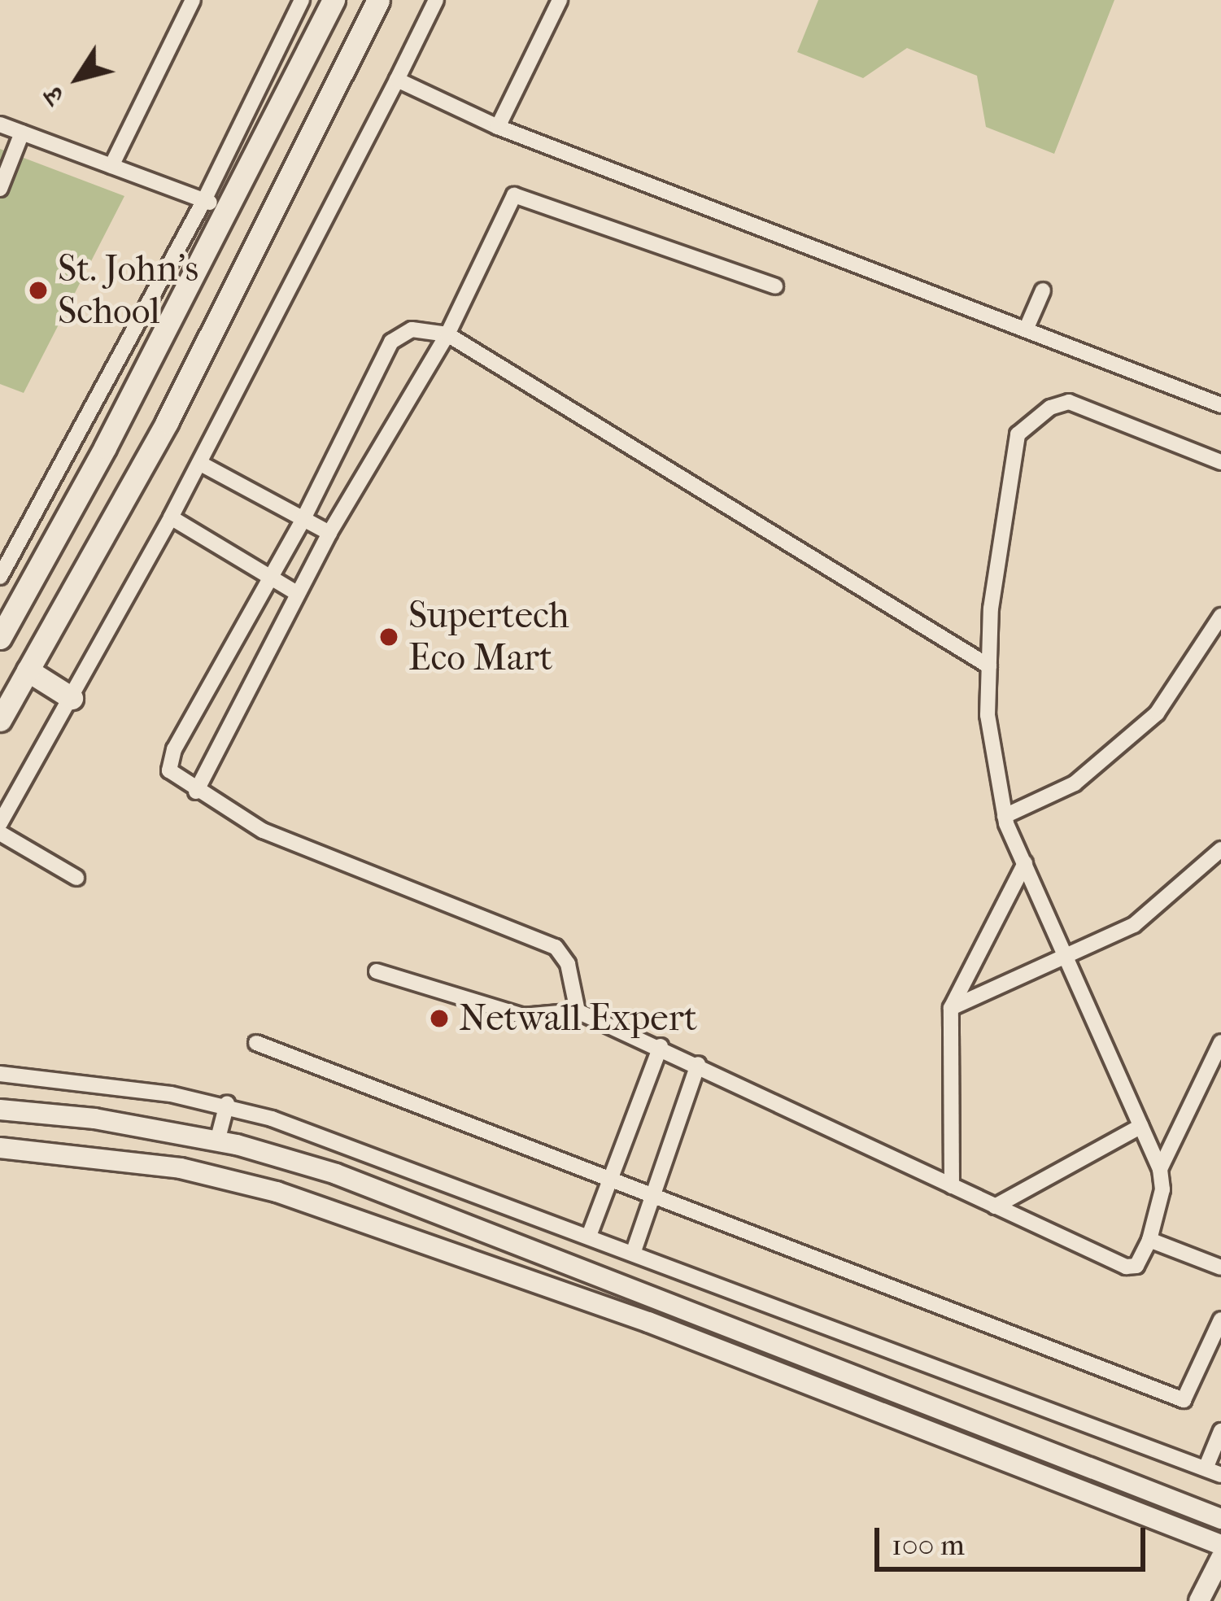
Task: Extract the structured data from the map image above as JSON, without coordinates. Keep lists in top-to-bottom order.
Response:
{
  "places": ["St. John's School", "Supertech Eco Mart", "Netwall Expert"],
  "scale_bar": "100 m",
  "north": "bottom left"
}
